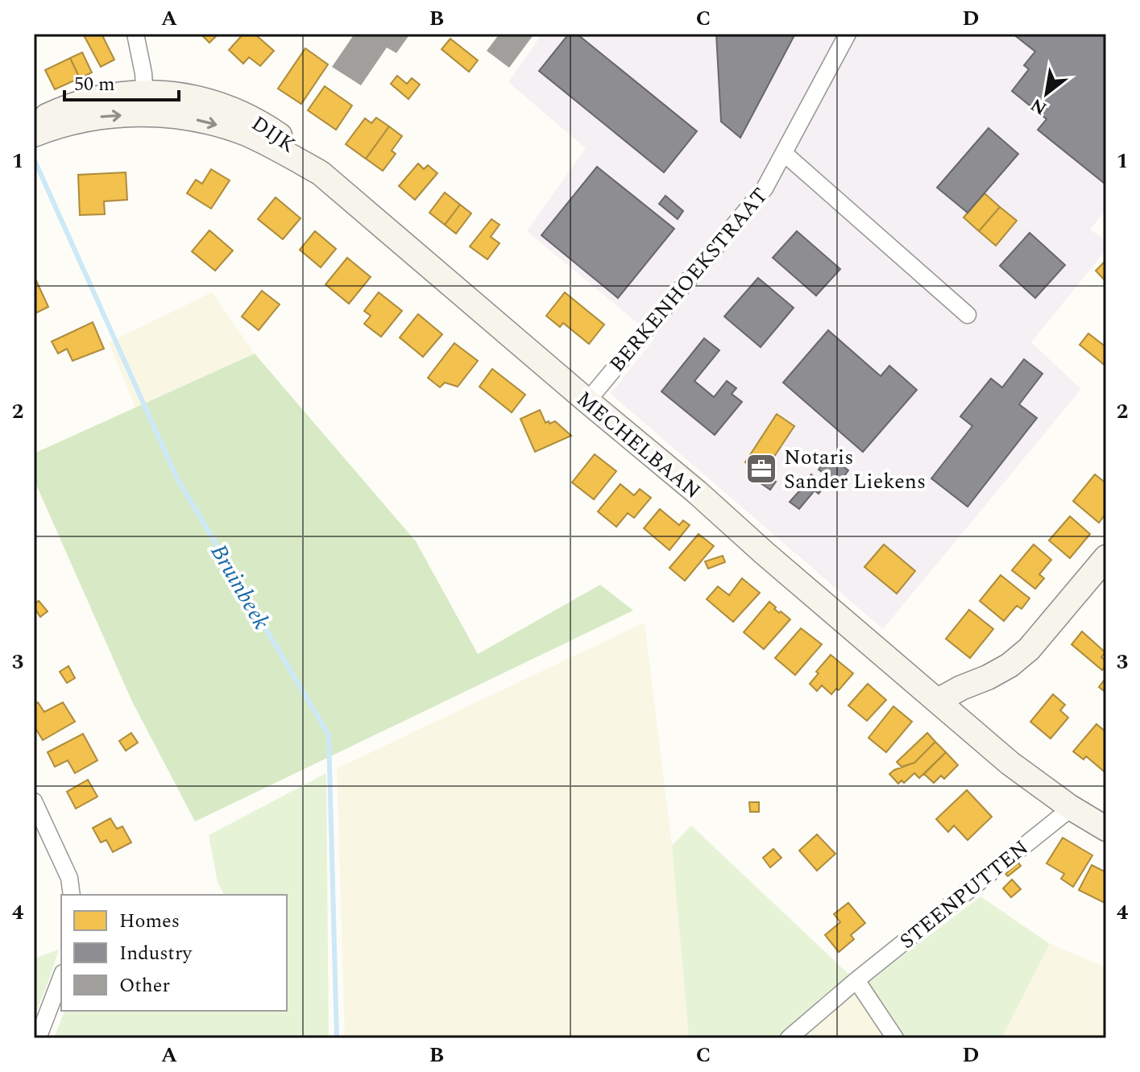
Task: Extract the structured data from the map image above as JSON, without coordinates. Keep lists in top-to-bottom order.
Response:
{
  "streets": {
    "street": ["BERKENHOEKSTRAAT", "MECHELBAAN", "STEENPUTTEN"]
  },
  "crossings": [
    ["BERKENHOEKSTRAAT", "MECHELBAAN"],
    ["MECHELBAAN", "STEENPUTTEN"]
  ],
  "water": ["Bruinbeek"],
  "places": {
    "office": ["Notaris Sander Liekens"]
  },
  "legend": ["Homes", "Industry", "Other"],
  "scale_bar": "50 m",
  "north": "bottom left",
  "grid": {
    "columns": [
      "A",
      "B",
      "C",
      "D"
    ],
    "rows": [
      "1",
      "2",
      "3",
      "4"
    ]
  }
}
